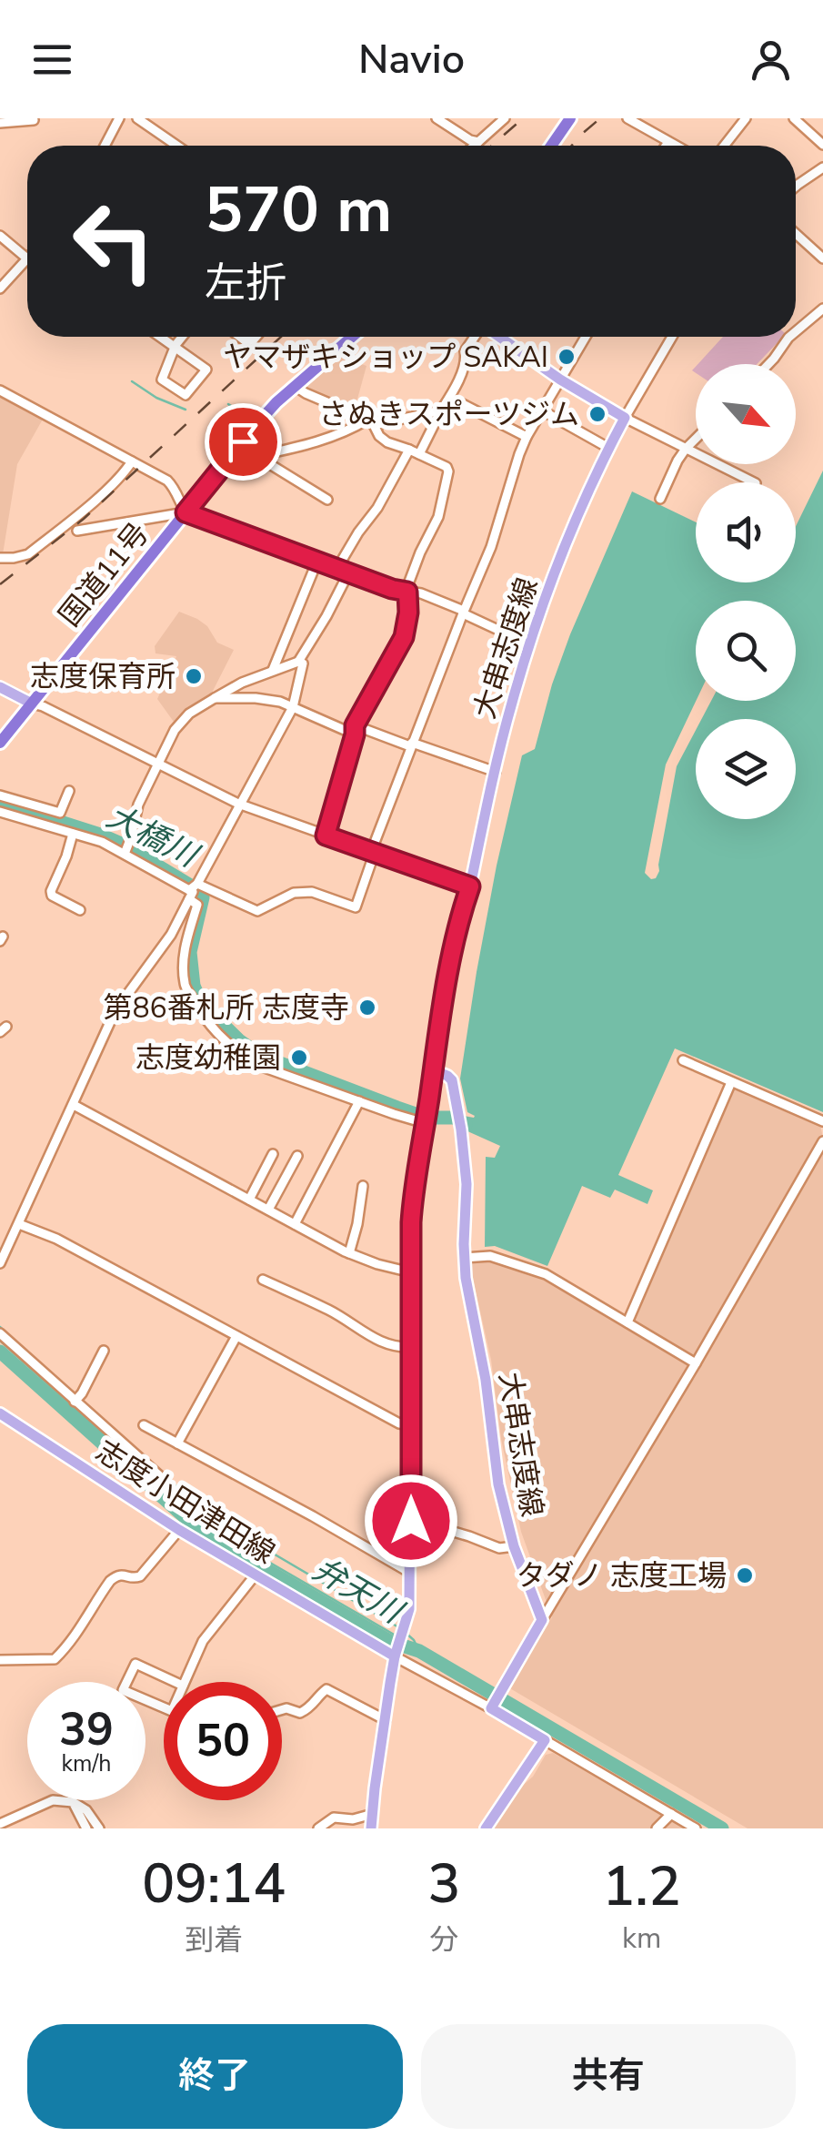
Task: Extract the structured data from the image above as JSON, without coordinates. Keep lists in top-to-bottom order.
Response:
{
  "streets": {
    "highway": ["国道11号"],
    "main road": ["大串志度線", "志度小田津田線"]
  },
  "crossings": [
    ["大串志度線", "志度小田津田線"]
  ],
  "water": ["大橋川", "弁天川"],
  "places": [
    "ヤマザキショップ SAKAI",
    "さぬきスポーツジム",
    "志度保育所",
    "第86番札所 志度寺",
    "志度幼稚園",
    "タダノ 志度工場"
  ],
  "north": "bottom right",
  "page": {
    "header": "Navio",
    "turn": ["570 m", "左折"],
    "speed": "39 km/h",
    "limit": "50",
    "eta": [
      "09:14",
      "到着",
      "3",
      "分",
      "1.2",
      "km"
    ],
    "buttons": ["終了", "共有"]
  }
}
